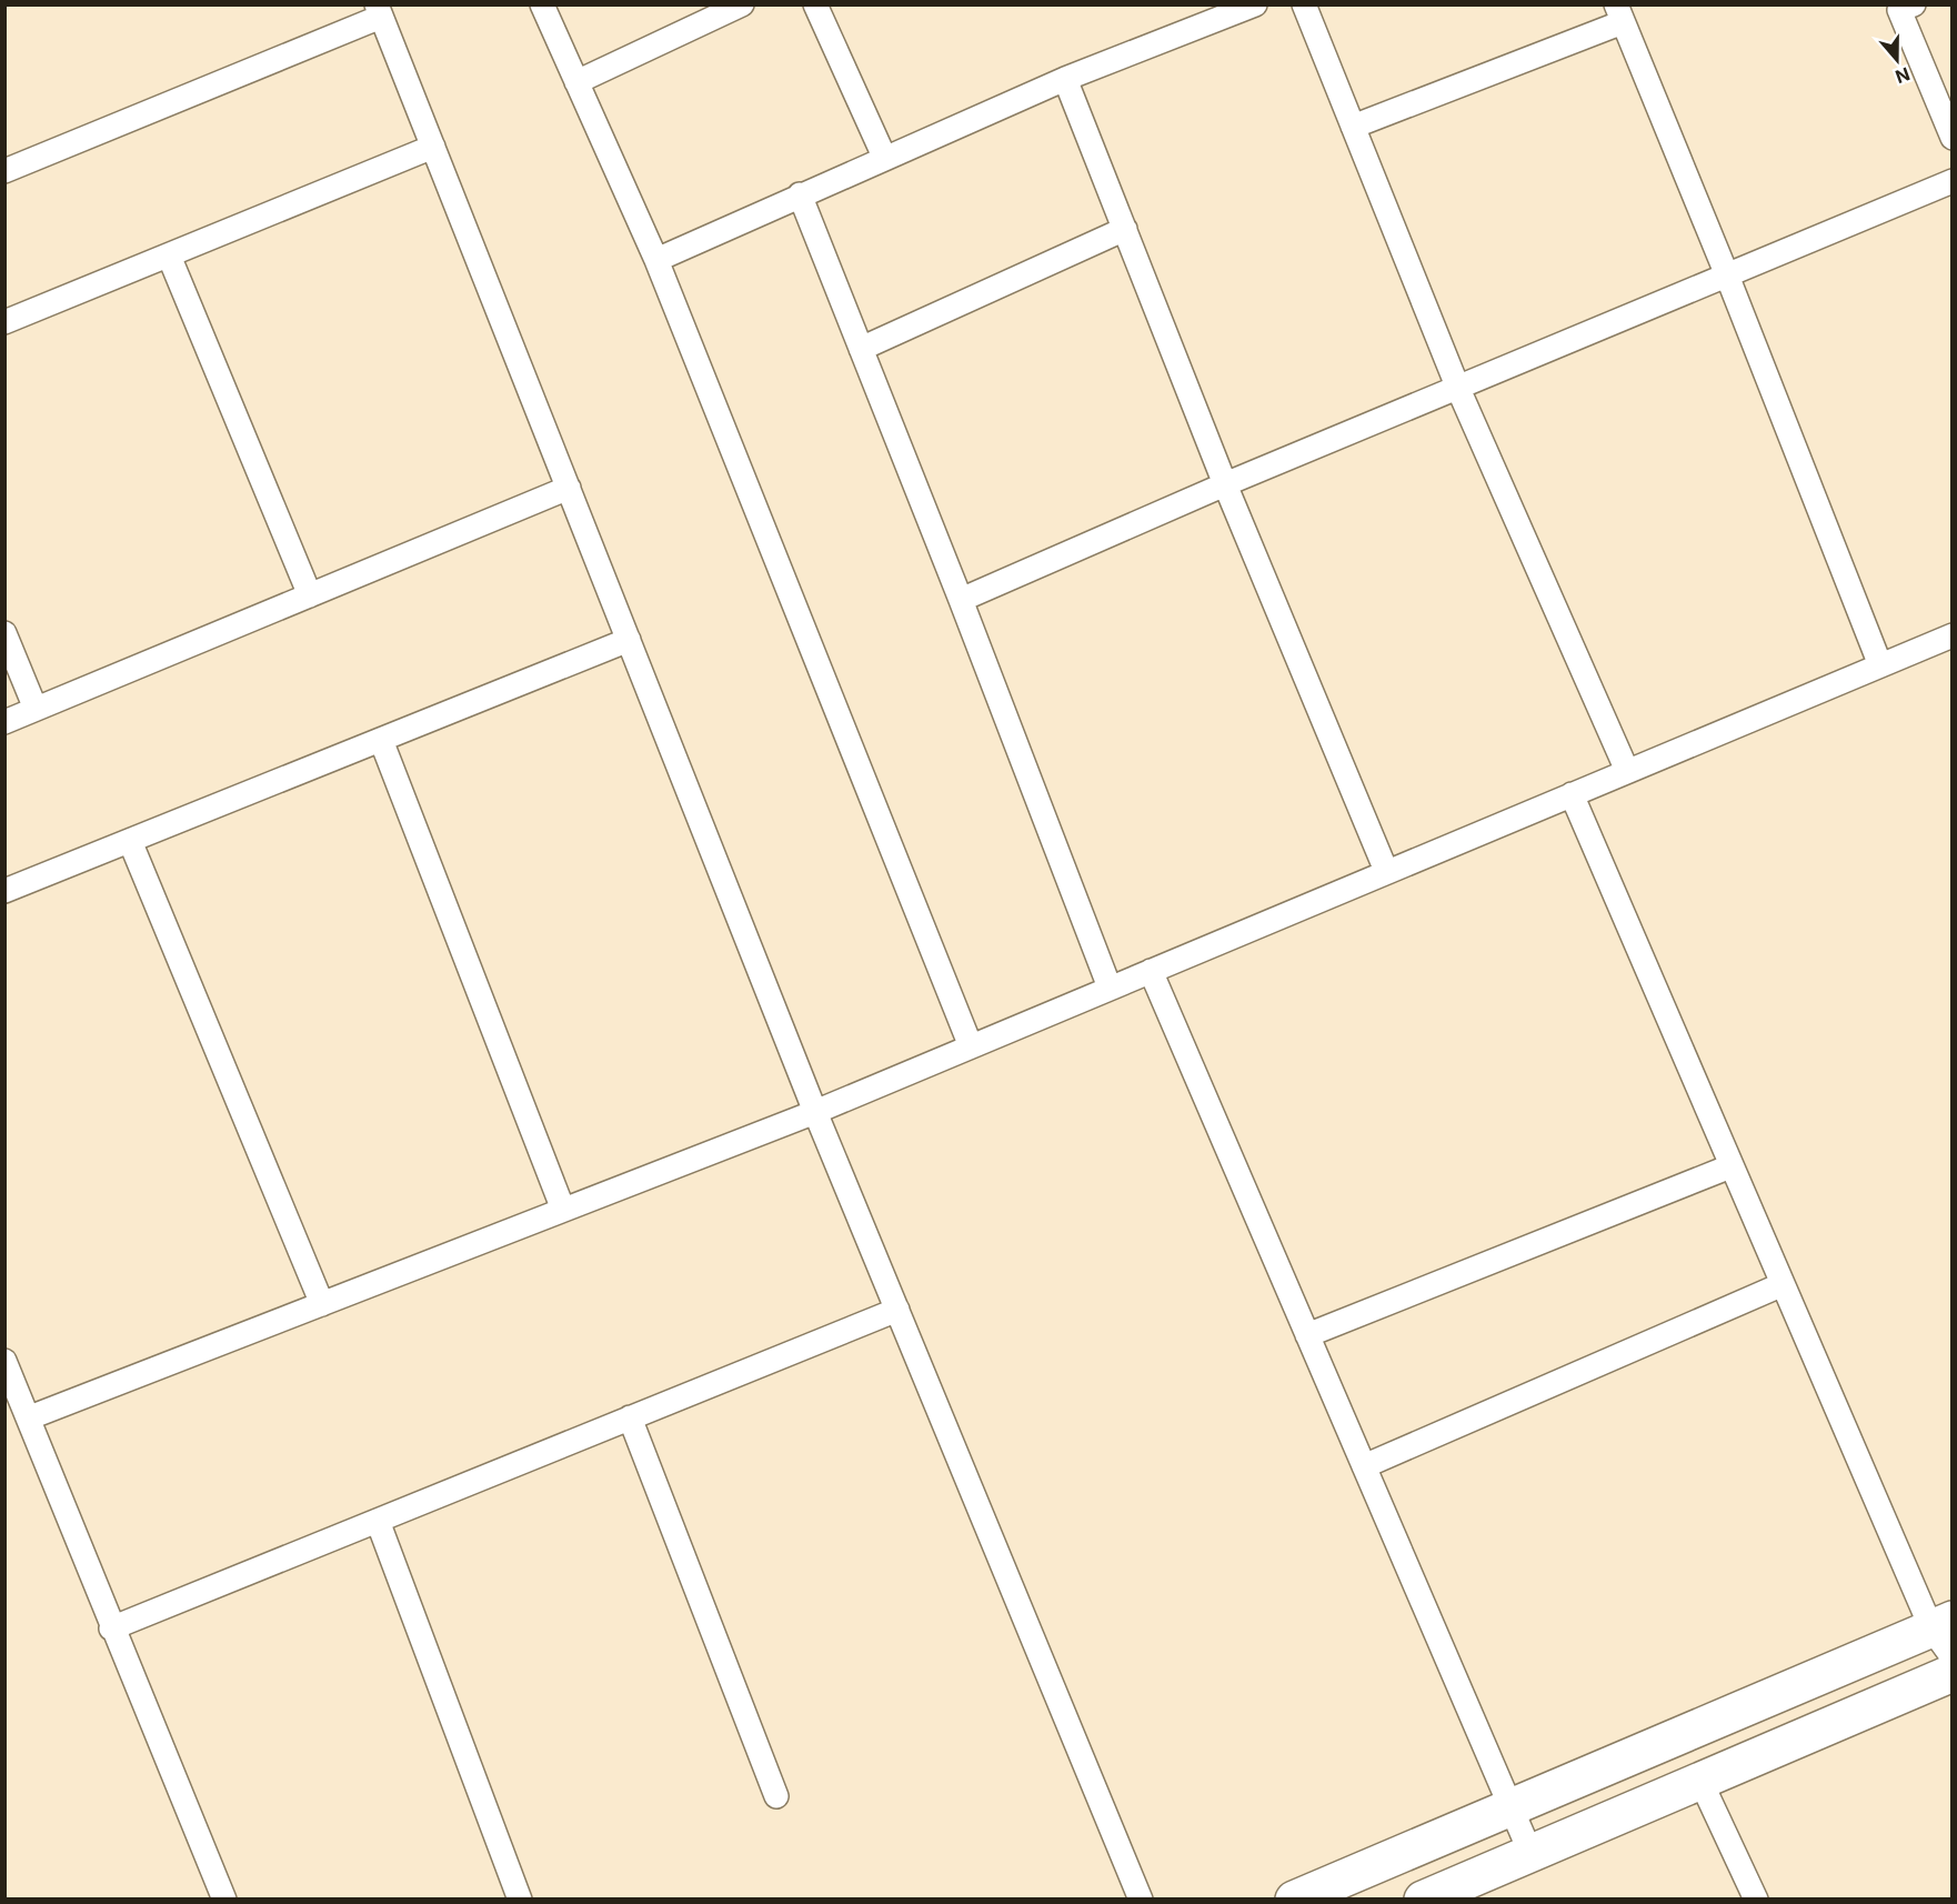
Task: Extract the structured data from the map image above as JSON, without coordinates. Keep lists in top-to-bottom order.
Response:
{
  "north": "bottom"
}
